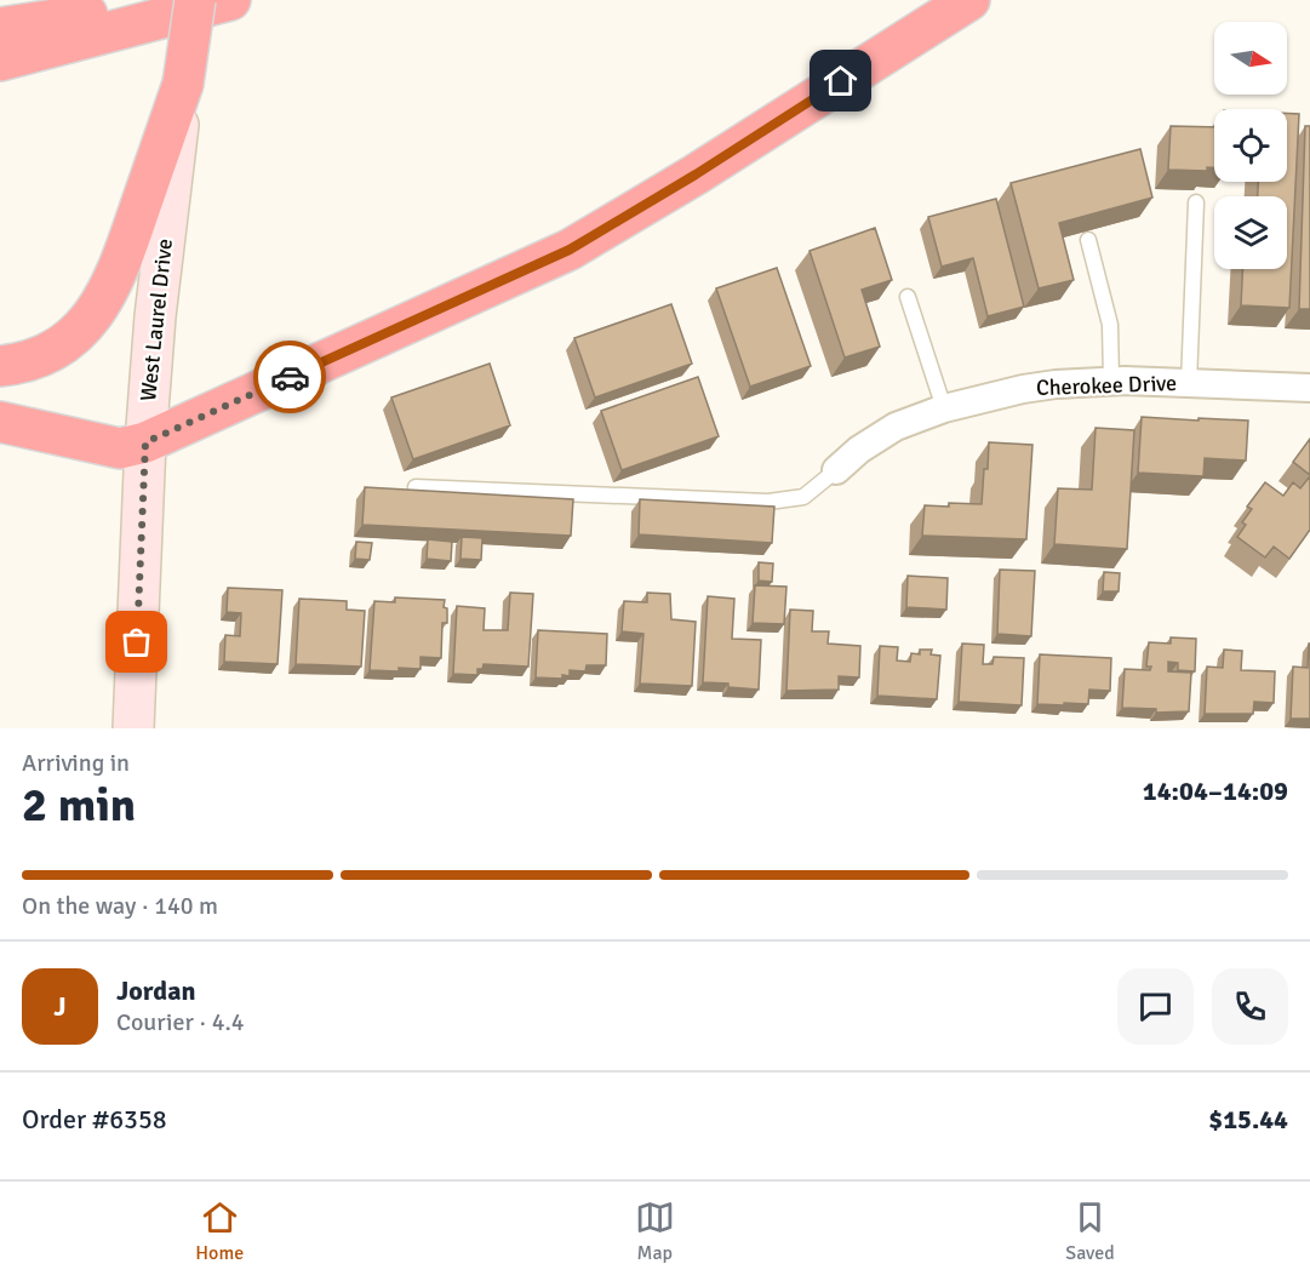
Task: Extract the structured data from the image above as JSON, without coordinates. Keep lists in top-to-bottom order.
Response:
{
  "streets": {
    "highway": ["West Laurel Drive"],
    "street": ["Cherokee Drive"]
  },
  "north": "right",
  "page": {
    "heading": ["2 min", "Arriving in", "14:04–14:09"],
    "panel": [
      "Jordan",
      "Courier · 4.4",
      "Order #6358",
      "$15.44"
    ],
    "bar": "On the way · 140 m",
    "round": "J",
    "tabs": ["Home", "Map", "Saved"]
  }
}
